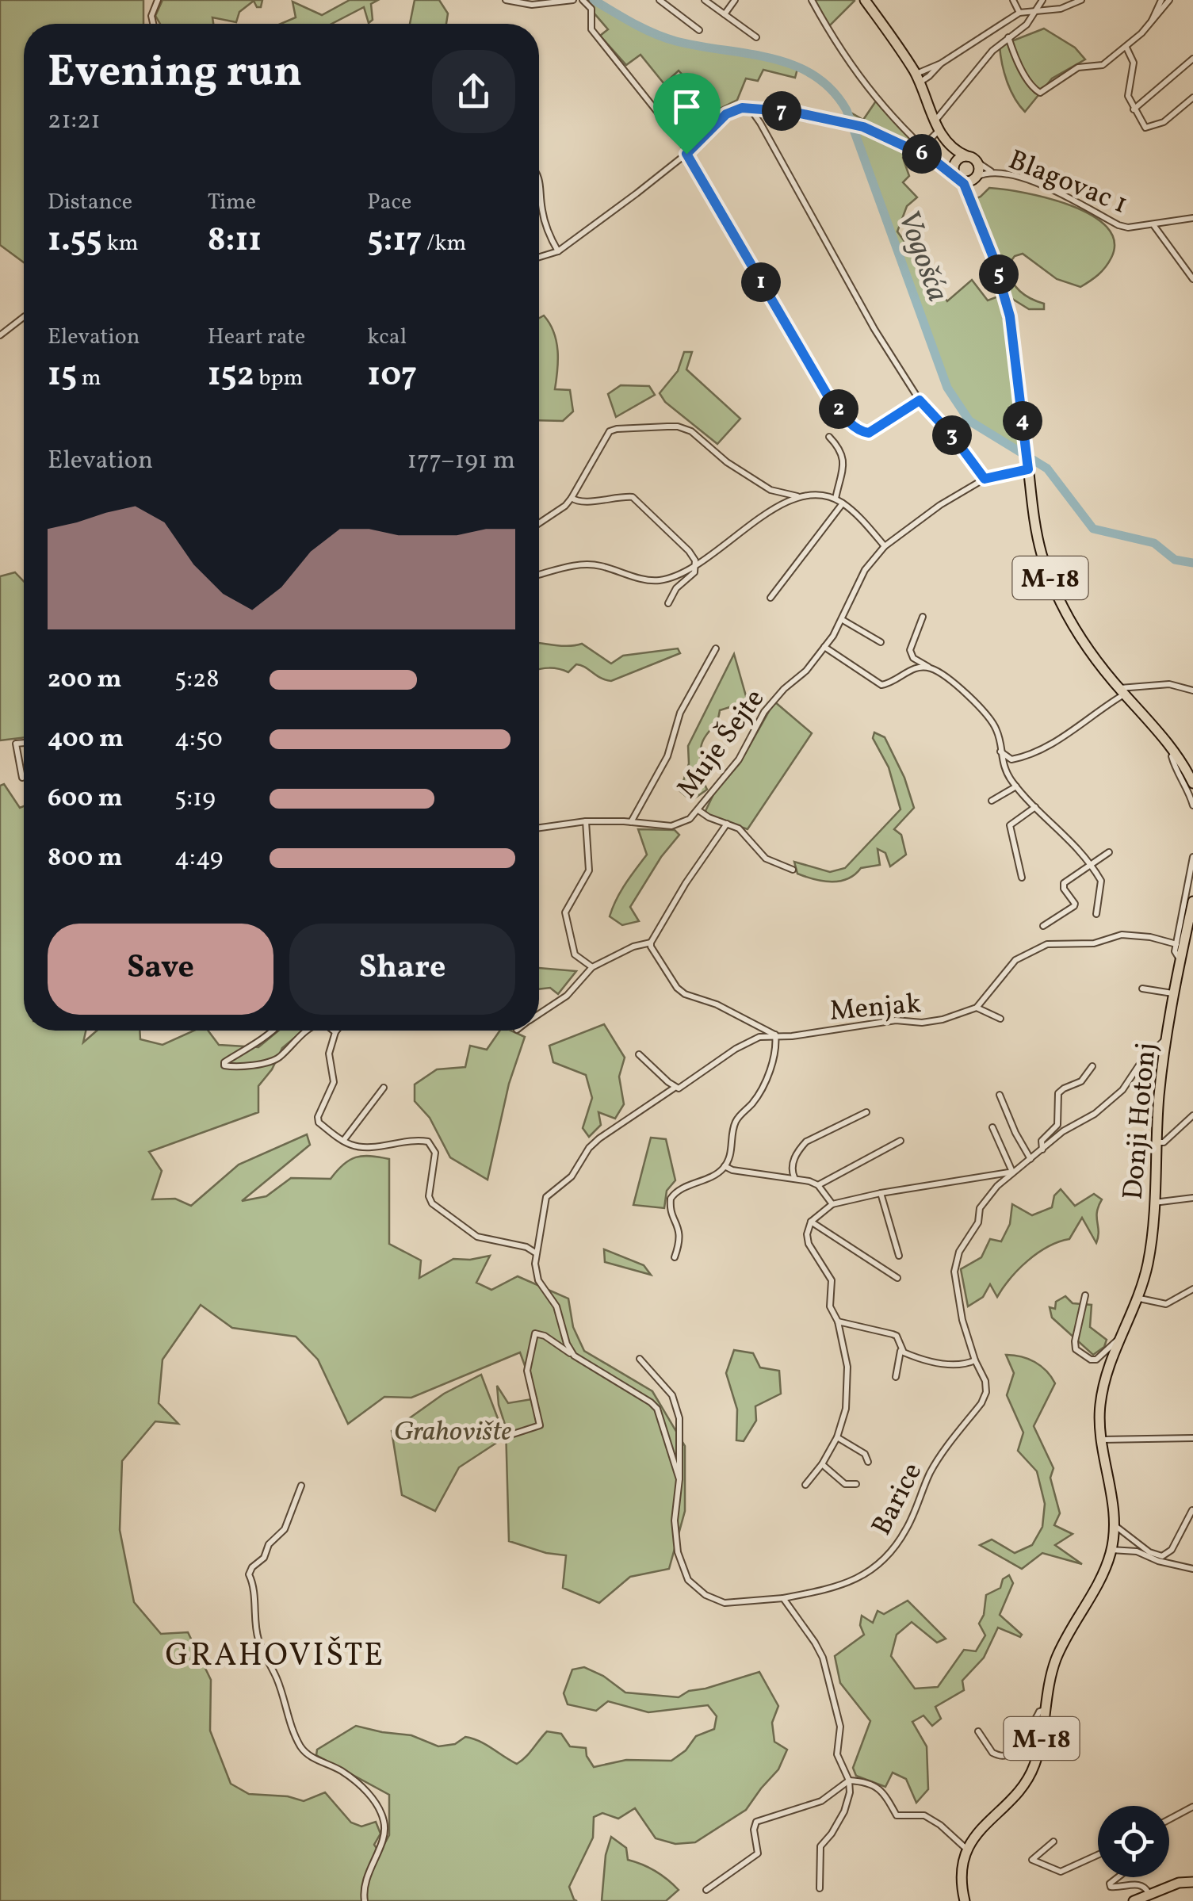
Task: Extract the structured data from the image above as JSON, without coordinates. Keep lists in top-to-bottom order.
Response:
{
  "streets": {
    "main road": ["M-18", "Donji Hotonj"],
    "street": [
      "Blagovac 1",
      "Muje Šejte",
      "Menjak",
      "Barice"
    ]
  },
  "crossings": [
    ["Blagovac 1", "M-18"],
    ["M-18", "Muje Šejte"],
    ["M-18", "Donji Hotonj"],
    ["Donji Hotonj", "Barice"]
  ],
  "districts": ["GRAHOVIŠTE"],
  "water": ["Vogošća"],
  "parks": ["Grahovište"],
  "page": {
    "heading": ["Evening run", "21:21"],
    "pins": [
      "7",
      "6",
      "5",
      "1",
      "2",
      "4",
      "3"
    ],
    "stats": [
      ["Distance", "1.55 km"],
      ["Time", "8:11"],
      ["Pace", "5:17 /km"],
      ["Elevation", "15 m"],
      ["Heart rate", "152 bpm"],
      ["kcal", "107"]
    ],
    "chart": ["Elevation", "177–191 m"],
    "list": [
      {
        "name": "200 m",
        "note": "5:28"
      },
      {
        "name": "400 m",
        "note": "4:50"
      },
      {
        "name": "600 m",
        "note": "5:19"
      },
      {
        "name": "800 m",
        "note": "4:49"
      }
    ],
    "buttons": ["Save", "Share"]
  }
}
